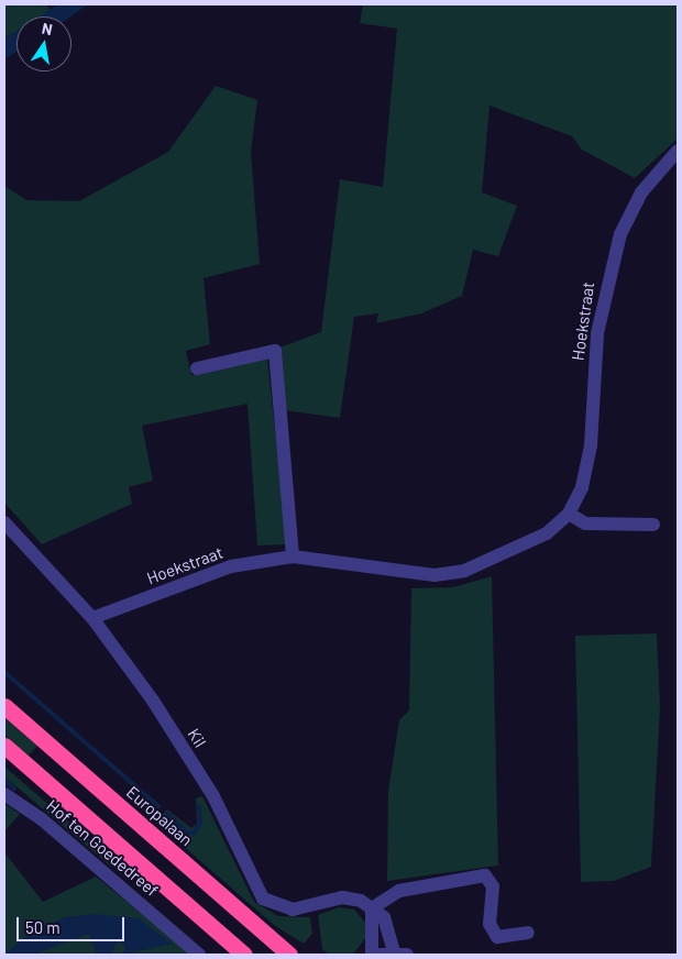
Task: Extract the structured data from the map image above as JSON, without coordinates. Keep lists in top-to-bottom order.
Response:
{
  "streets": {
    "highway": ["Europalaan"],
    "street": ["Hoekstraat", "Kil", "Hof ten Goededreef"]
  },
  "crossings": [
    ["Hoekstraat", "Kil"]
  ],
  "scale_bar": "50 m",
  "north": "top"
}
